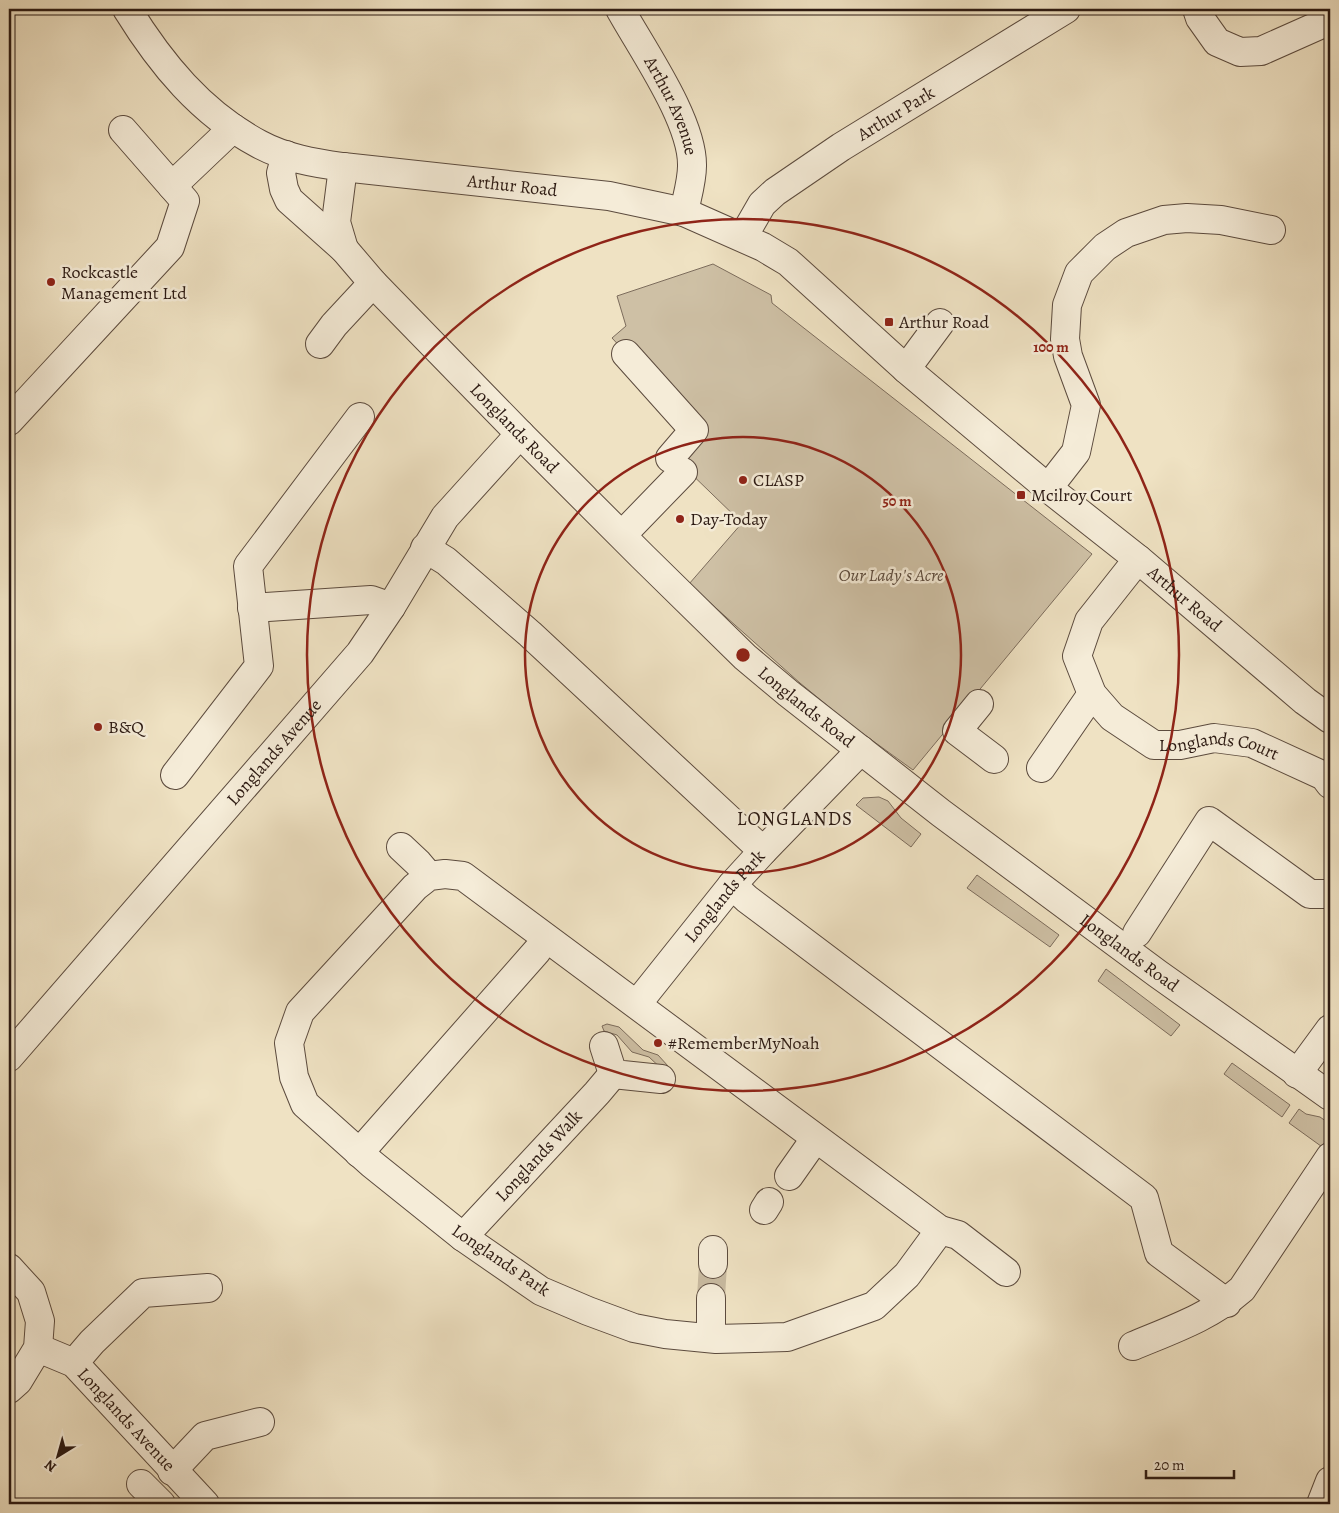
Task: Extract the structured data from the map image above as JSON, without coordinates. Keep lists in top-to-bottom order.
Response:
{
  "streets": {
    "street": [
      "Arthur Avenue",
      "Arthur Park",
      "Arthur Road",
      "Longlands Road",
      "Longlands Court",
      "Longlands Avenue",
      "Longlands Park",
      "Longlands Walk"
    ]
  },
  "crossings": [
    ["Arthur Avenue", "Arthur Road"],
    ["Arthur Park", "Arthur Road"],
    ["Arthur Road", "Longlands Road"],
    ["Arthur Road", "Longlands Court"],
    ["Longlands Road", "Longlands Avenue"],
    ["Longlands Road", "Longlands Park"],
    ["Longlands Park", "Longlands Walk"]
  ],
  "districts": ["LONGLANDS"],
  "parks": ["Our Lady's Acre"],
  "places": {
    "other": [
      "Rockcastle Management Ltd",
      "CLASP",
      "Day-Today",
      "B&Q",
      "#RememberMyNoah"
    ],
    "transit": ["Arthur Road", "Mcilroy Court"]
  },
  "scale_bar": "20 m",
  "north": "bottom left",
  "rings": ["100 m", "50 m"]
}
